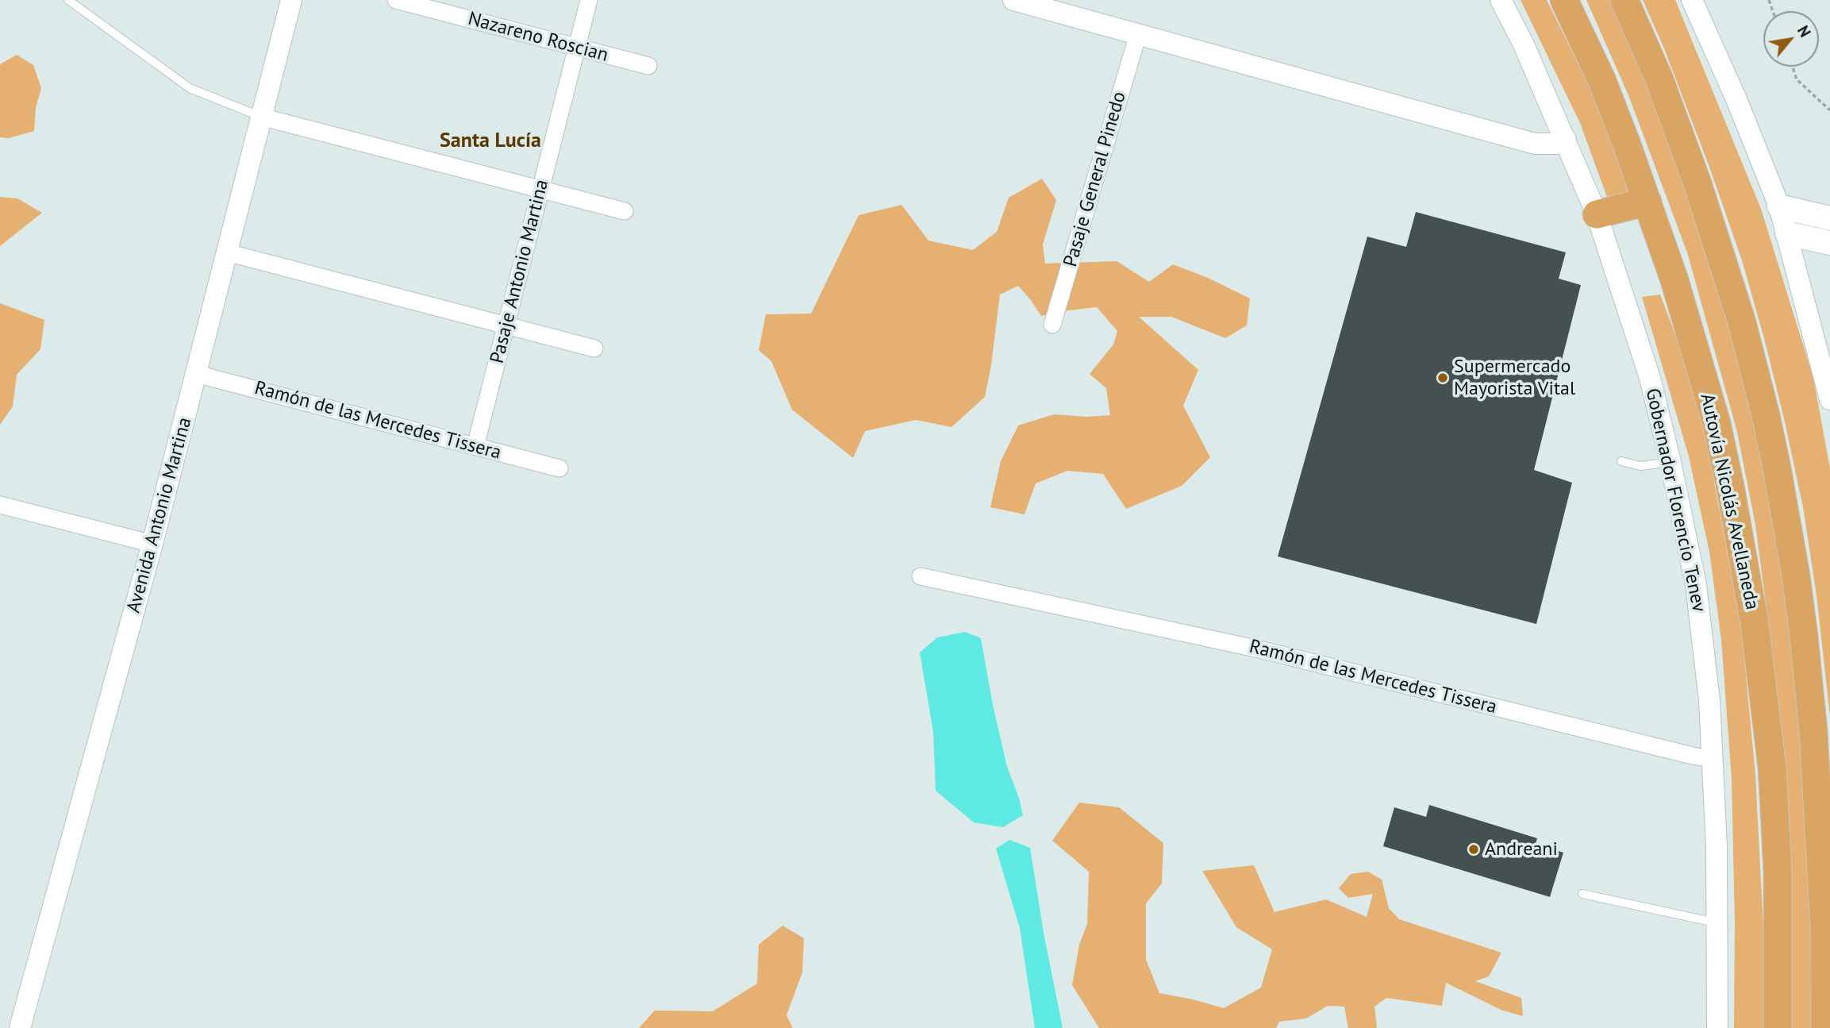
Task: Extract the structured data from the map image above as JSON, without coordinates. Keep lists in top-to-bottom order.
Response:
{
  "streets": {
    "highway": ["Autovía Nicolás Avellaneda"],
    "street": [
      "Nazareno Roscian",
      "Pasaje General Pinedo",
      "Pasaje Antonio Martina",
      "Ramón de las Mercedes Tissera",
      "Gobernador Florencio Tenev",
      "Avenida Antonio Martina"
    ]
  },
  "crossings": [
    ["Nazareno Roscian", "Pasaje Antonio Martina"],
    ["Pasaje Antonio Martina", "Ramón de las Mercedes Tissera"],
    ["Ramón de las Mercedes Tissera", "Gobernador Florencio Tenev"],
    ["Ramón de las Mercedes Tissera", "Avenida Antonio Martina"]
  ],
  "districts": ["Santa Lucía"],
  "places": ["Supermercado Mayorista Vital", "Andreani"],
  "north": "top right"
}
